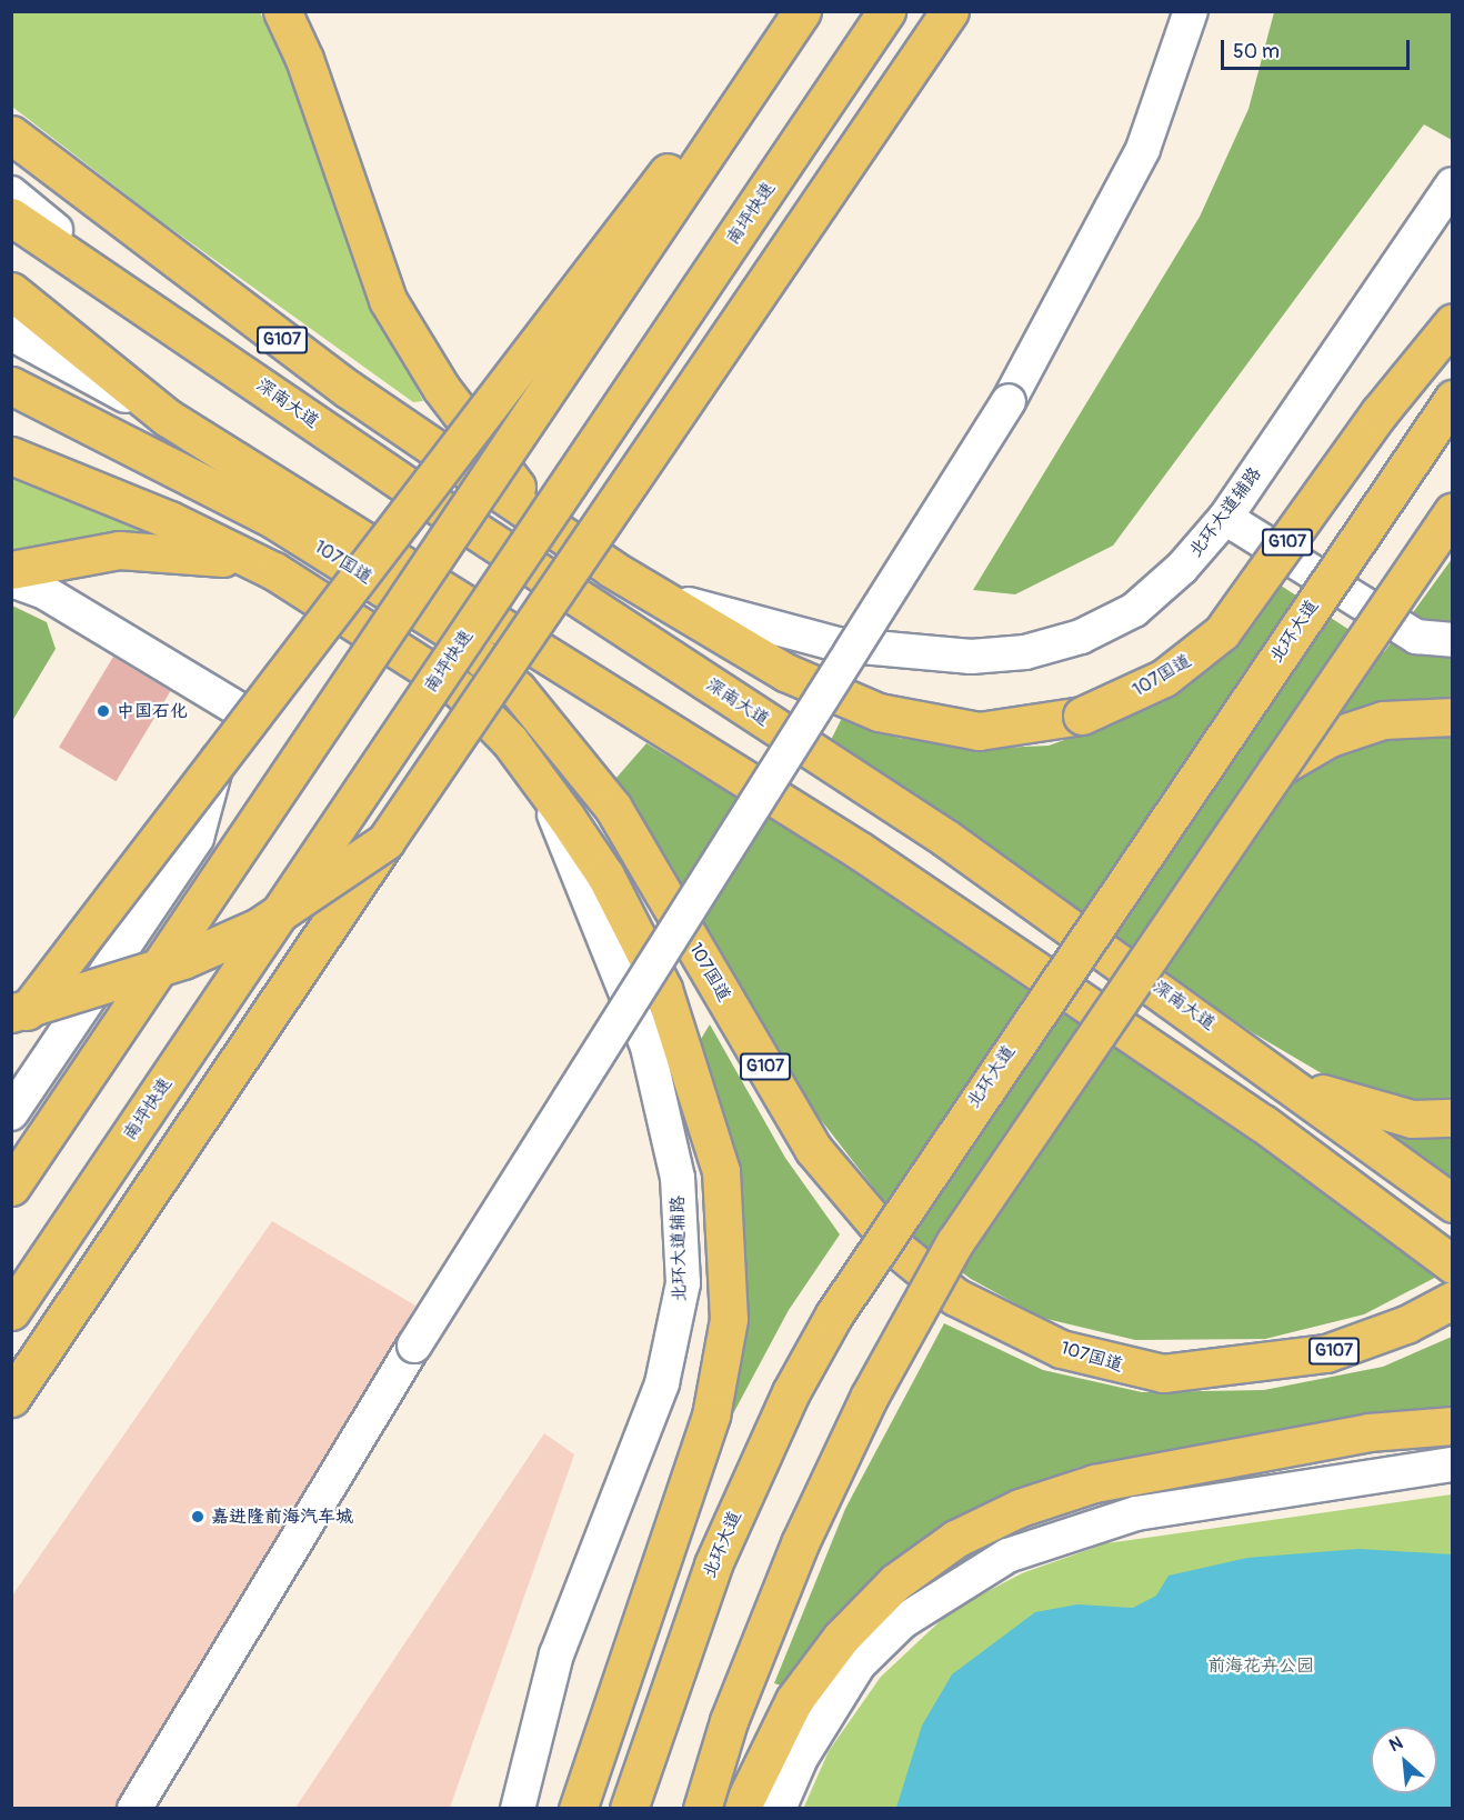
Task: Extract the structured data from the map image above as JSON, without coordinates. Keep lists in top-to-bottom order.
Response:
{
  "streets": {
    "main road": [
      "南坪快速",
      "G107",
      "深南大道",
      "107国道",
      "北环大道"
    ],
    "street": ["北环大道辅路"]
  },
  "crossings": [
    ["北环大道辅路", "107国道"]
  ],
  "parks": ["前海花卉公园"],
  "places": ["中国石化", "嘉进隆前海汽车城"],
  "scale_bar": "50 m",
  "north": "top left"
}
